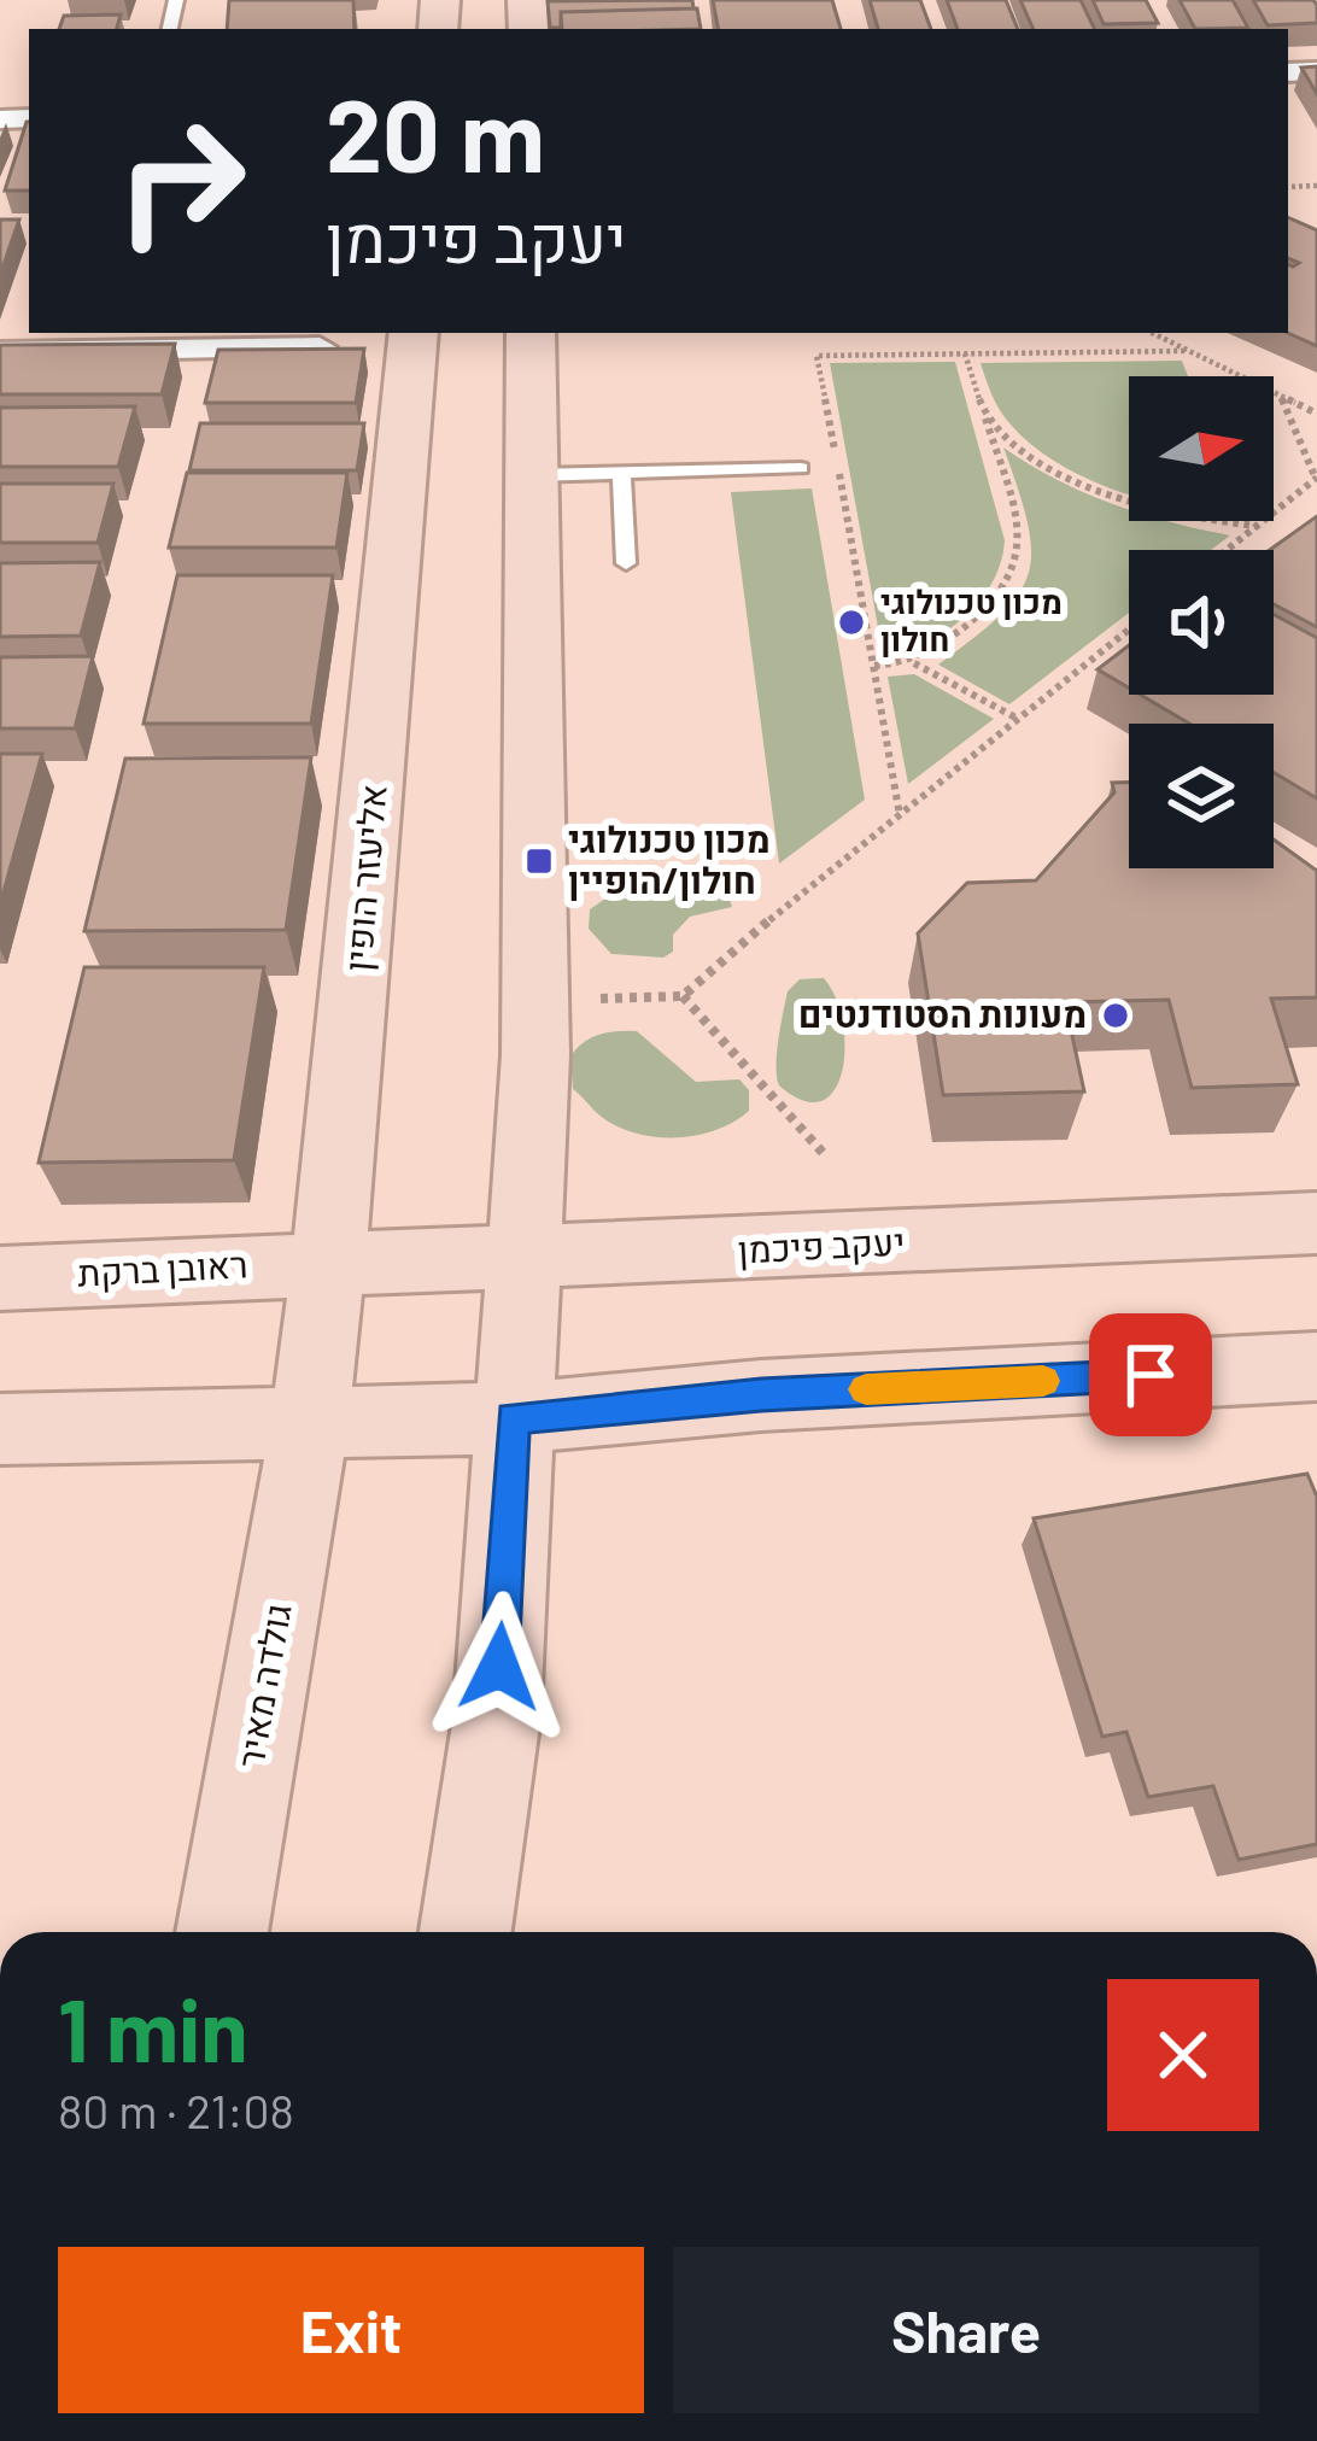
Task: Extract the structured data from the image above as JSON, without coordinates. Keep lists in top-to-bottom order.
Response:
{
  "streets": {
    "main road": [
      "אליעזר הופין",
      "יעקב פיכמן",
      "ראובן ברקת",
      "גולדה מאיר"
    ]
  },
  "crossings": [
    ["אליעזר הופין", "יעקב פיכמן"],
    ["אליעזר הופין", "ראובן ברקת"],
    ["אליעזר הופין", "גולדה מאיר"],
    ["יעקב פיכמן", "ראובן ברקת"]
  ],
  "places": {
    "other": ["מכון טכנולוגי חולון", "מעונות הסטודנטים"],
    "transit": ["מכון טכנולוגי חולון/הופיין"]
  },
  "north": "right",
  "page": {
    "turn": ["20 m", "יעקב פיכמן"],
    "heading": ["1 min", "80 m · 21:08"],
    "buttons": ["Exit", "Share"]
  }
}
